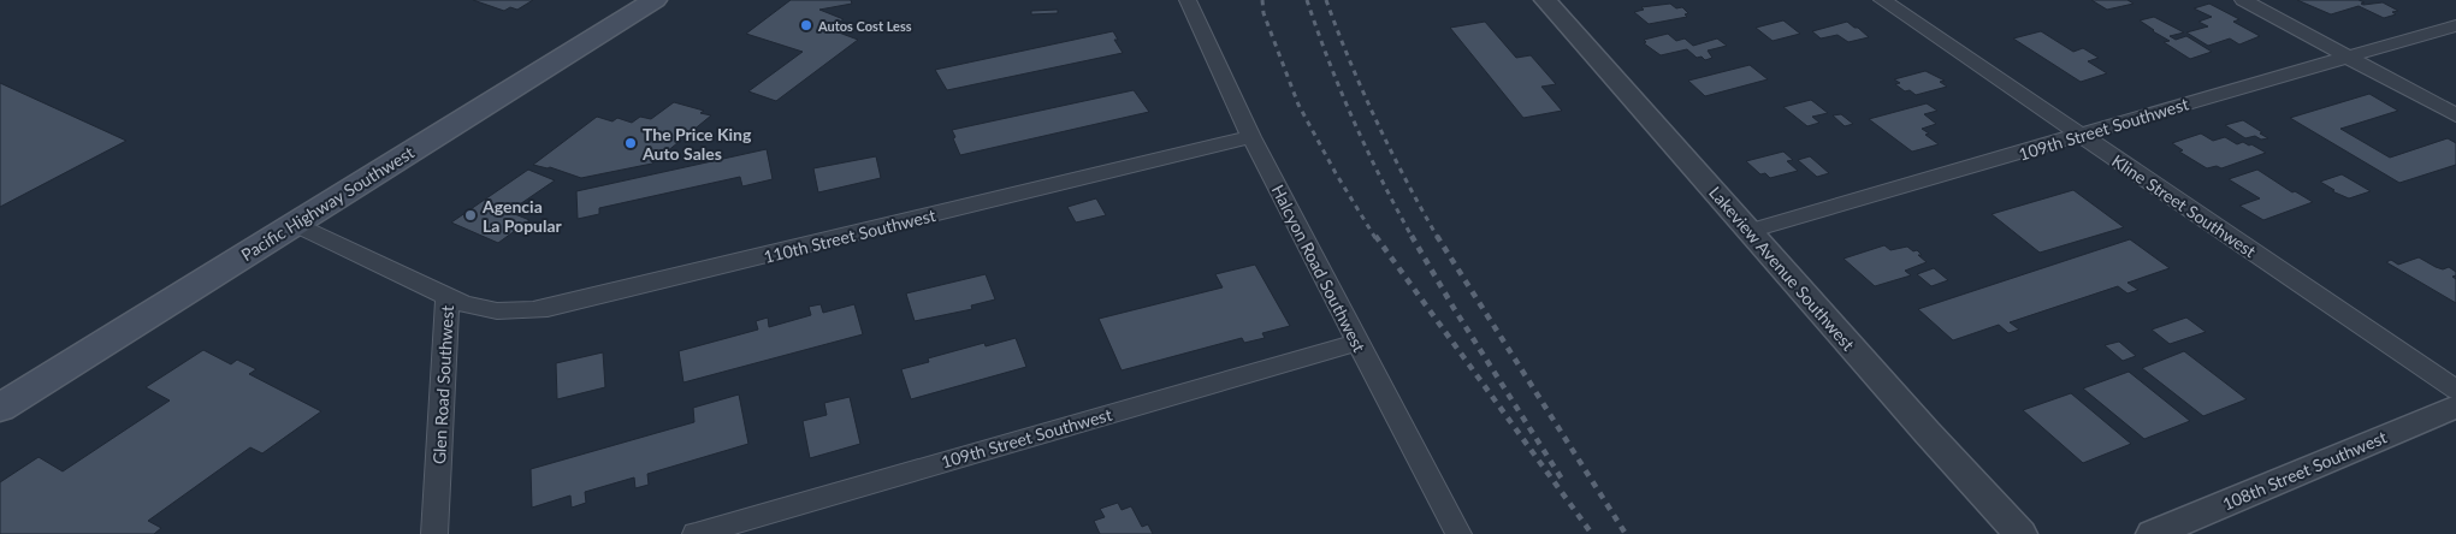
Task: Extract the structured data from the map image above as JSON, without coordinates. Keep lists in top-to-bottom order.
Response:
{
  "streets": {
    "main road": ["Pacific Highway Southwest"],
    "street": [
      "109th Street Southwest",
      "Kline Street Southwest",
      "110th Street Southwest",
      "Halcyon Road Southwest",
      "Lakeview Avenue Southwest",
      "Glen Road Southwest",
      "108th Street Southwest"
    ]
  },
  "crossings": [
    ["109th Street Southwest", "Kline Street Southwest"],
    ["109th Street Southwest", "Halcyon Road Southwest"],
    ["109th Street Southwest", "Lakeview Avenue Southwest"],
    ["Pacific Highway Southwest", "Glen Road Southwest"],
    ["110th Street Southwest", "Halcyon Road Southwest"],
    ["110th Street Southwest", "Glen Road Southwest"]
  ],
  "places": ["Autos Cost Less", "The Price King Auto Sales", "Agencia La Popular"]
}
